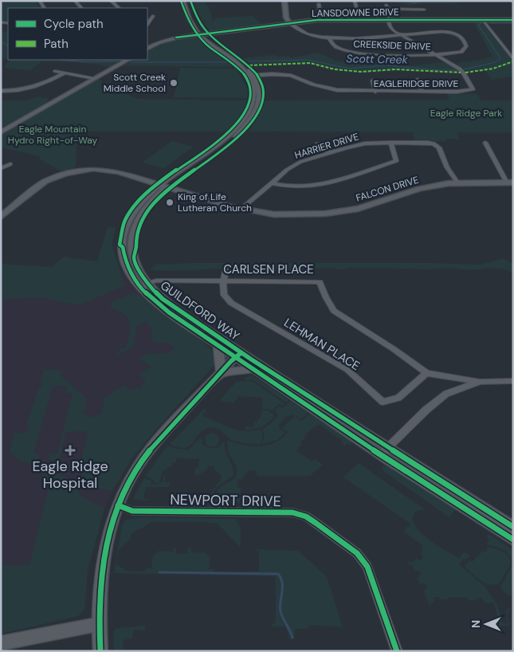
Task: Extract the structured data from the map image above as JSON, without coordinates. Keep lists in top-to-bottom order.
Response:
{
  "streets": {
    "street": [
      "LANSDOWNE DRIVE",
      "CREEKSIDE DRIVE",
      "EAGLERIDGE DRIVE",
      "HARRIER DRIVE",
      "FALCON DRIVE",
      "CARLSEN PLACE",
      "GUILDFORD WAY",
      "LEHMAN PLACE",
      "NEWPORT DRIVE"
    ]
  },
  "crossings": [
    ["LANSDOWNE DRIVE", "EAGLERIDGE DRIVE"],
    ["LANSDOWNE DRIVE", "GUILDFORD WAY"],
    ["CREEKSIDE DRIVE", "EAGLERIDGE DRIVE"],
    ["EAGLERIDGE DRIVE", "GUILDFORD WAY"],
    ["HARRIER DRIVE", "FALCON DRIVE"],
    ["FALCON DRIVE", "GUILDFORD WAY"],
    ["CARLSEN PLACE", "GUILDFORD WAY"],
    ["CARLSEN PLACE", "LEHMAN PLACE"]
  ],
  "water": ["Scott Creek"],
  "parks": ["Eagle Ridge Park", "Eagle Mountain Hydro Right-of-Way"],
  "places": {
    "other": ["Scott Creek Middle School", "King of Life Lutheran Church"],
    "health": ["Eagle Ridge Hospital"]
  },
  "legend": ["Cycle path", "Path"],
  "north": "left"
}
